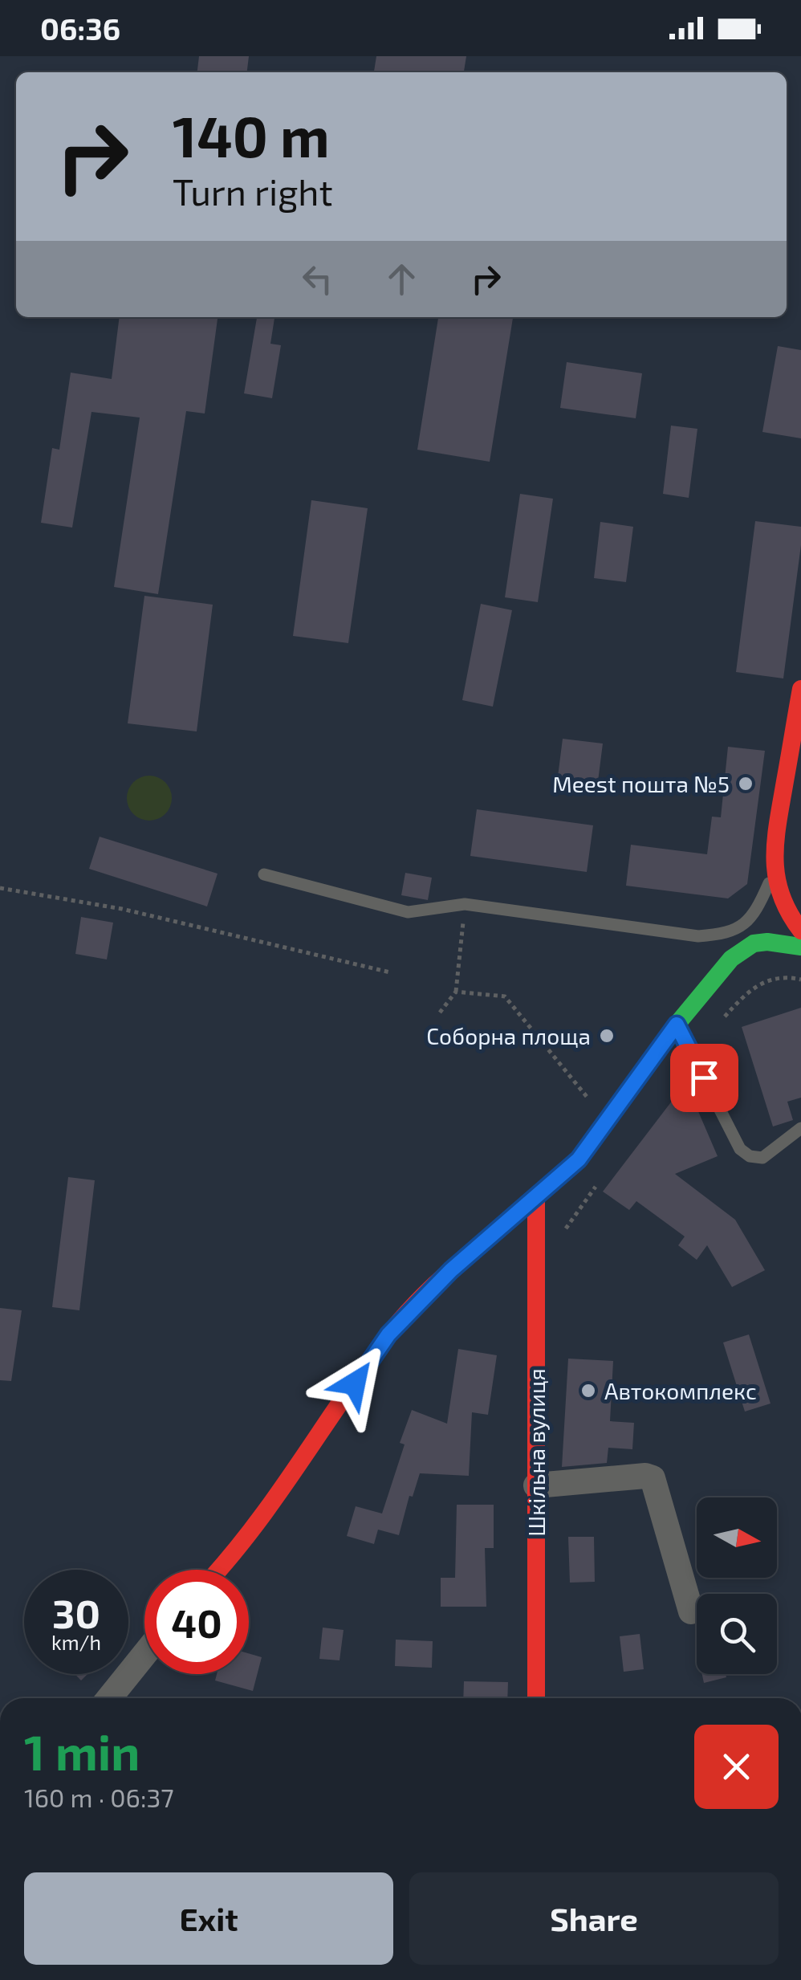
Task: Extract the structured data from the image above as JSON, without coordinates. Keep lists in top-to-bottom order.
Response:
{
  "streets": {
    "street": ["Шкільна вулиця"]
  },
  "places": ["Meest пошта №5", "Соборна площа", "Автокомплекс"],
  "north": "right",
  "page": {
    "status": "06:36",
    "turn": ["140 m", "Turn right"],
    "speed": "30 km/h",
    "limit": "40",
    "heading": ["1 min", "160 m · 06:37"],
    "buttons": ["Exit", "Share"]
  }
}
